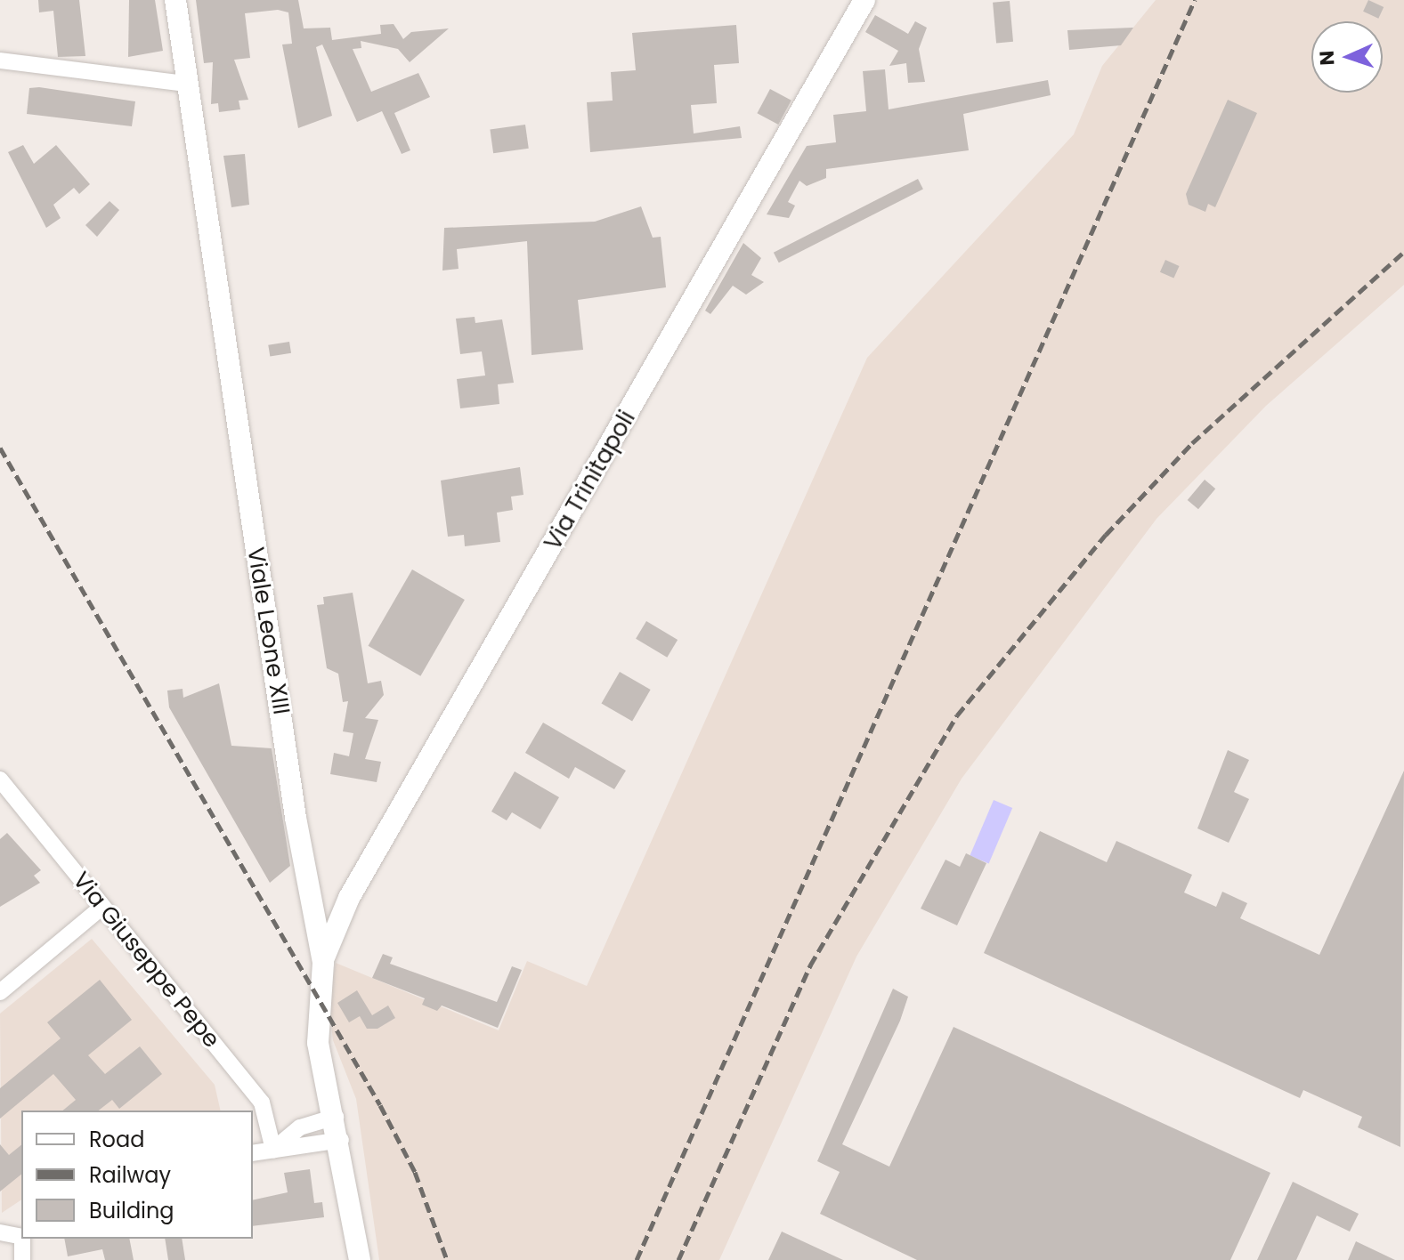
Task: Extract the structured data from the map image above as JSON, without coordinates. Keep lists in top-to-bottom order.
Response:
{
  "streets": {
    "main road": ["Via Trinitapoli", "Viale Leone XIII"],
    "street": ["Via Giuseppe Pepe"]
  },
  "crossings": [
    ["Via Trinitapoli", "Viale Leone XIII"]
  ],
  "legend": ["Road", "Railway", "Building"],
  "north": "left"
}
